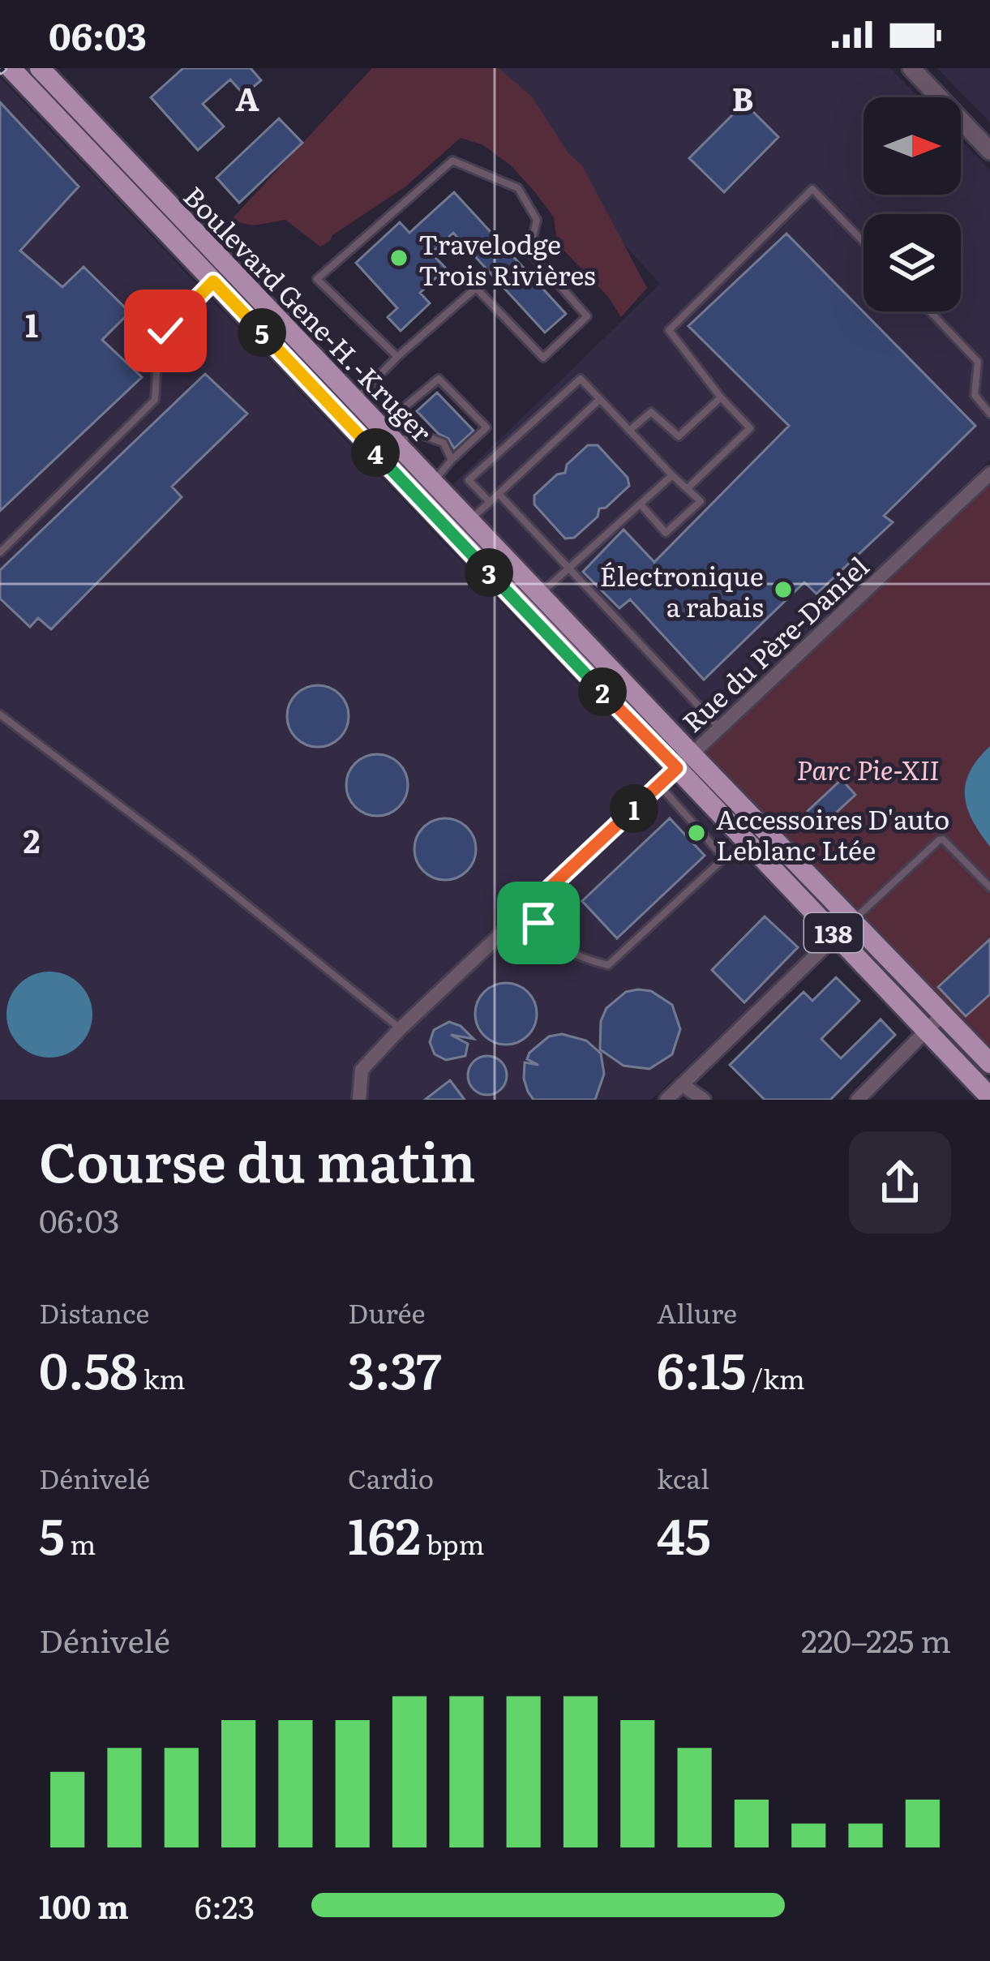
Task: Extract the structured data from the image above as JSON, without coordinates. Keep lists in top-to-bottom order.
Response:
{
  "streets": {
    "main road": ["Boulevard Gene-H.-Kruger", "138"],
    "street": ["Rue du Père-Daniel"]
  },
  "crossings": [
    ["Boulevard Gene-H.-Kruger", "Rue du Père-Daniel"]
  ],
  "parks": ["Parc Pie-XII"],
  "places": ["Travelodge Trois Rivières", "Électronique a rabais", "Accessoires D'auto Leblanc Ltée"],
  "north": "right",
  "page": {
    "status": "06:03",
    "pins": [
      "5",
      "4",
      "3",
      "2",
      "1"
    ],
    "heading": ["Course du matin", "06:03"],
    "stats": [
      ["Distance", "0.58 km"],
      ["Durée", "3:37"],
      ["Allure", "6:15 /km"],
      ["Dénivelé", "5 m"],
      ["Cardio", "162 bpm"],
      ["kcal", "45"]
    ],
    "chart": ["Dénivelé", "220–225 m"],
    "list": [
      {
        "name": "100 m",
        "note": "6:23"
      }
    ]
  },
  "grid": {
    "columns": ["A", "B"],
    "rows": ["1", "2"]
  }
}
